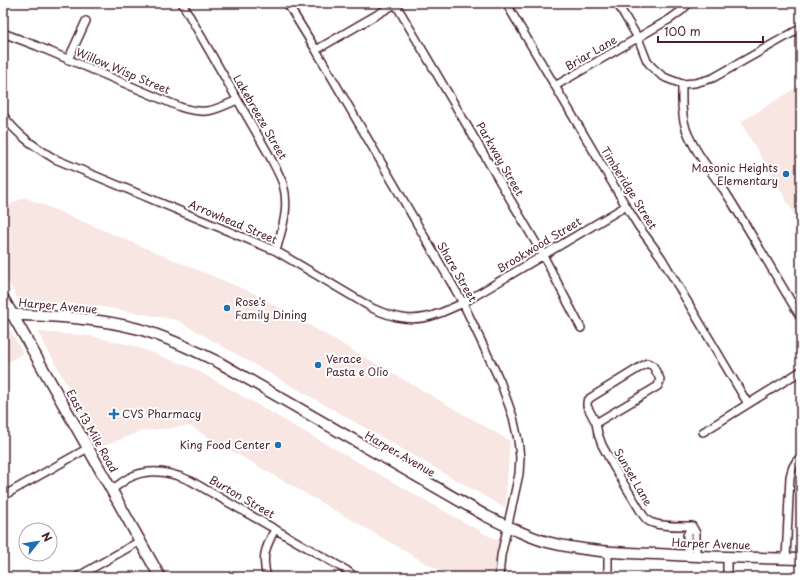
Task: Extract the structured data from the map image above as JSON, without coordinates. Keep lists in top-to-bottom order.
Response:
{
  "streets": {
    "main road": ["Harper Avenue", "East 13 Mile Road"],
    "street": [
      "Briar Lane",
      "Willow Wisp Street",
      "Lakebreeze Street",
      "Parkway Street",
      "Timberidge Street",
      "Arrowhead Street",
      "Brookwood Street",
      "Share Street",
      "Sunset Lane",
      "Burton Street"
    ]
  },
  "crossings": [
    ["Briar Lane", "Timberidge Street"],
    ["Willow Wisp Street", "Lakebreeze Street"],
    ["Lakebreeze Street", "Arrowhead Street"],
    ["Parkway Street", "Brookwood Street"],
    ["Timberidge Street", "Brookwood Street"],
    ["Arrowhead Street", "Brookwood Street"],
    ["Arrowhead Street", "Share Street"],
    ["Brookwood Street", "Share Street"],
    ["Share Street", "Harper Avenue"],
    ["Harper Avenue", "East 13 Mile Road"],
    ["Harper Avenue", "Sunset Lane"],
    ["East 13 Mile Road", "Burton Street"]
  ],
  "places": {
    "other": [
      "Masonic Heights Elementary",
      "Rose's Family Dining",
      "Verace Pasta e Olio",
      "King Food Center"
    ],
    "health": ["CVS Pharmacy"]
  },
  "scale_bar": "100 m",
  "north": "top right"
}
